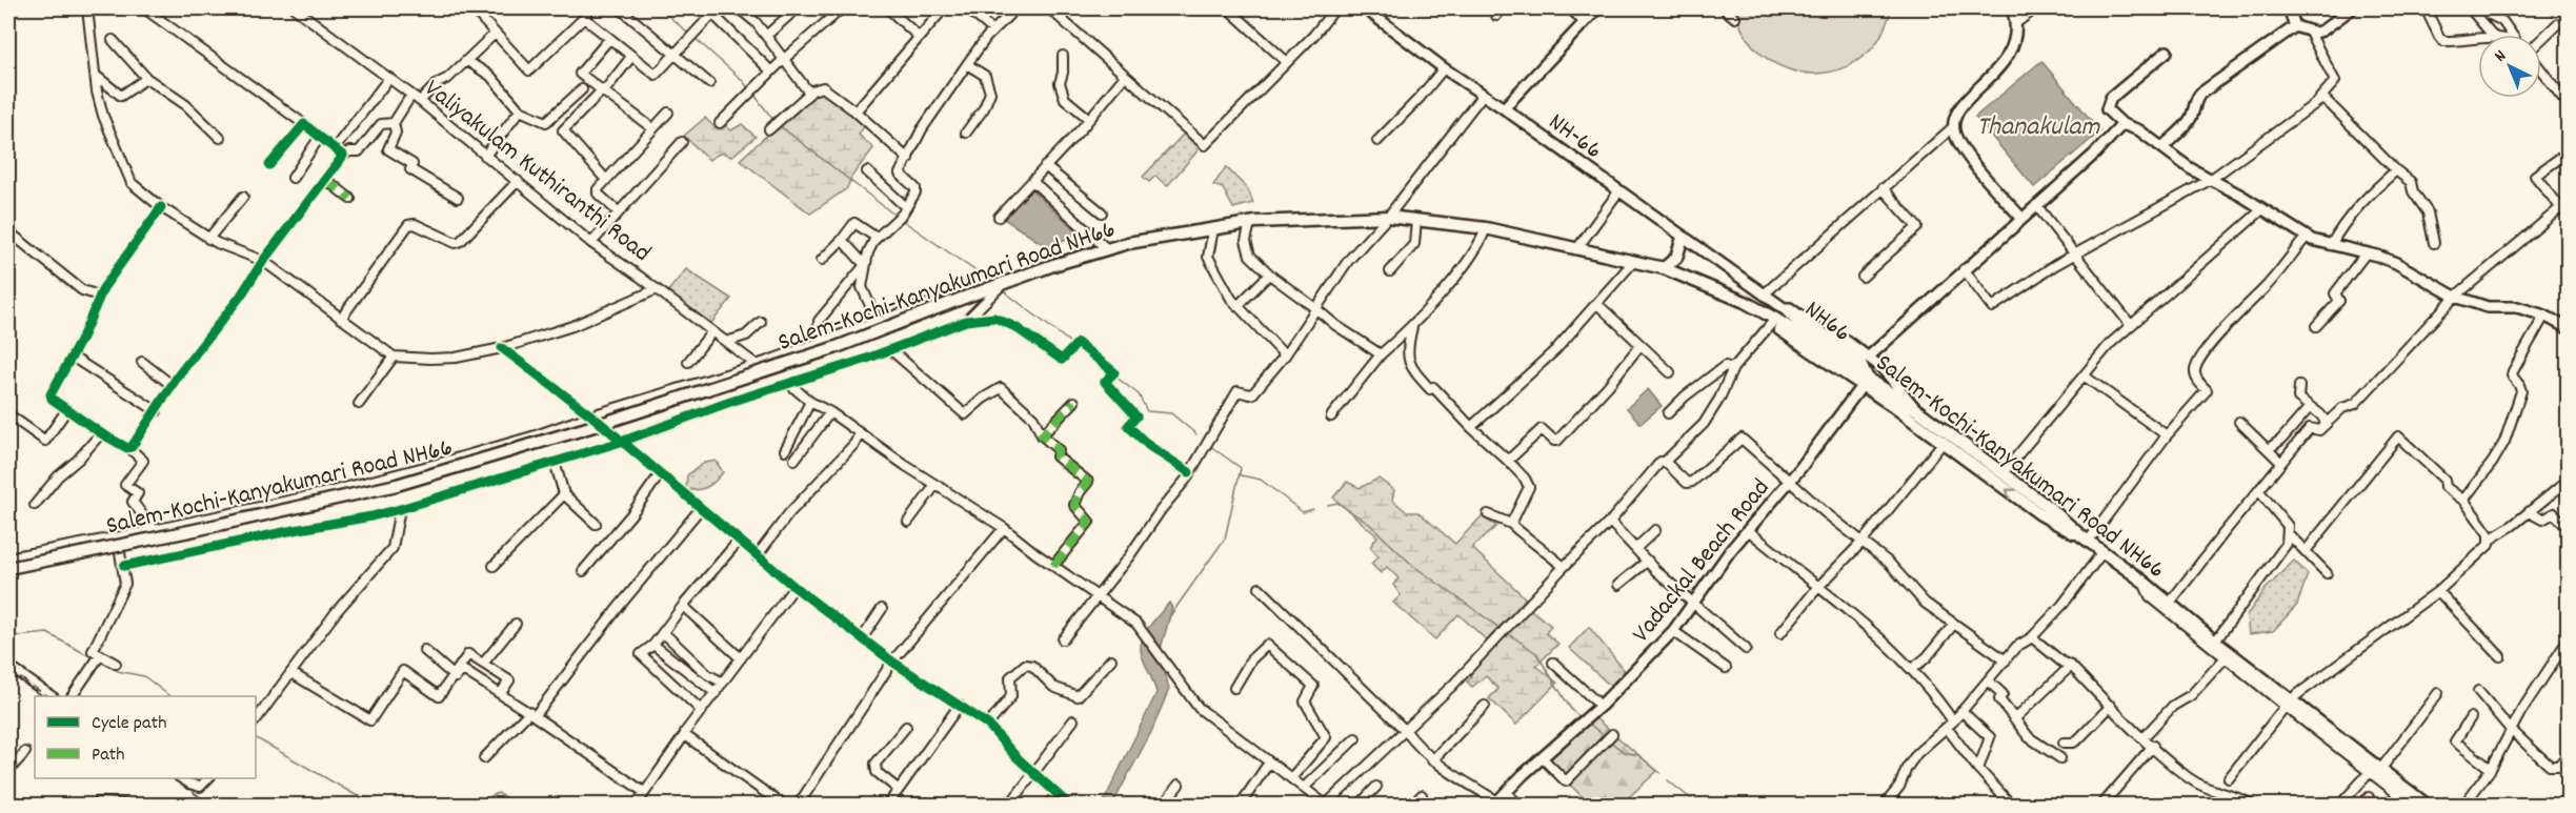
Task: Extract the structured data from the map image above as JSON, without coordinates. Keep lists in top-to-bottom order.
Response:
{
  "streets": {
    "highway": ["Salem-Kochi-Kanyakumari Road NH66", "NH66"],
    "main road": ["NH-66", "Vadackal Beach Road"],
    "street": ["Valiyakulam Kuthiranthi Road"]
  },
  "crossings": [
    ["NH-66", "NH66"],
    ["Salem-Kochi-Kanyakumari Road NH66", "NH66"],
    ["Salem-Kochi-Kanyakumari Road NH66", "Vadackal Beach Road"],
    ["NH66", "Vadackal Beach Road"]
  ],
  "water": ["Thanakulam"],
  "legend": ["Cycle path", "Path"],
  "north": "top left"
}
